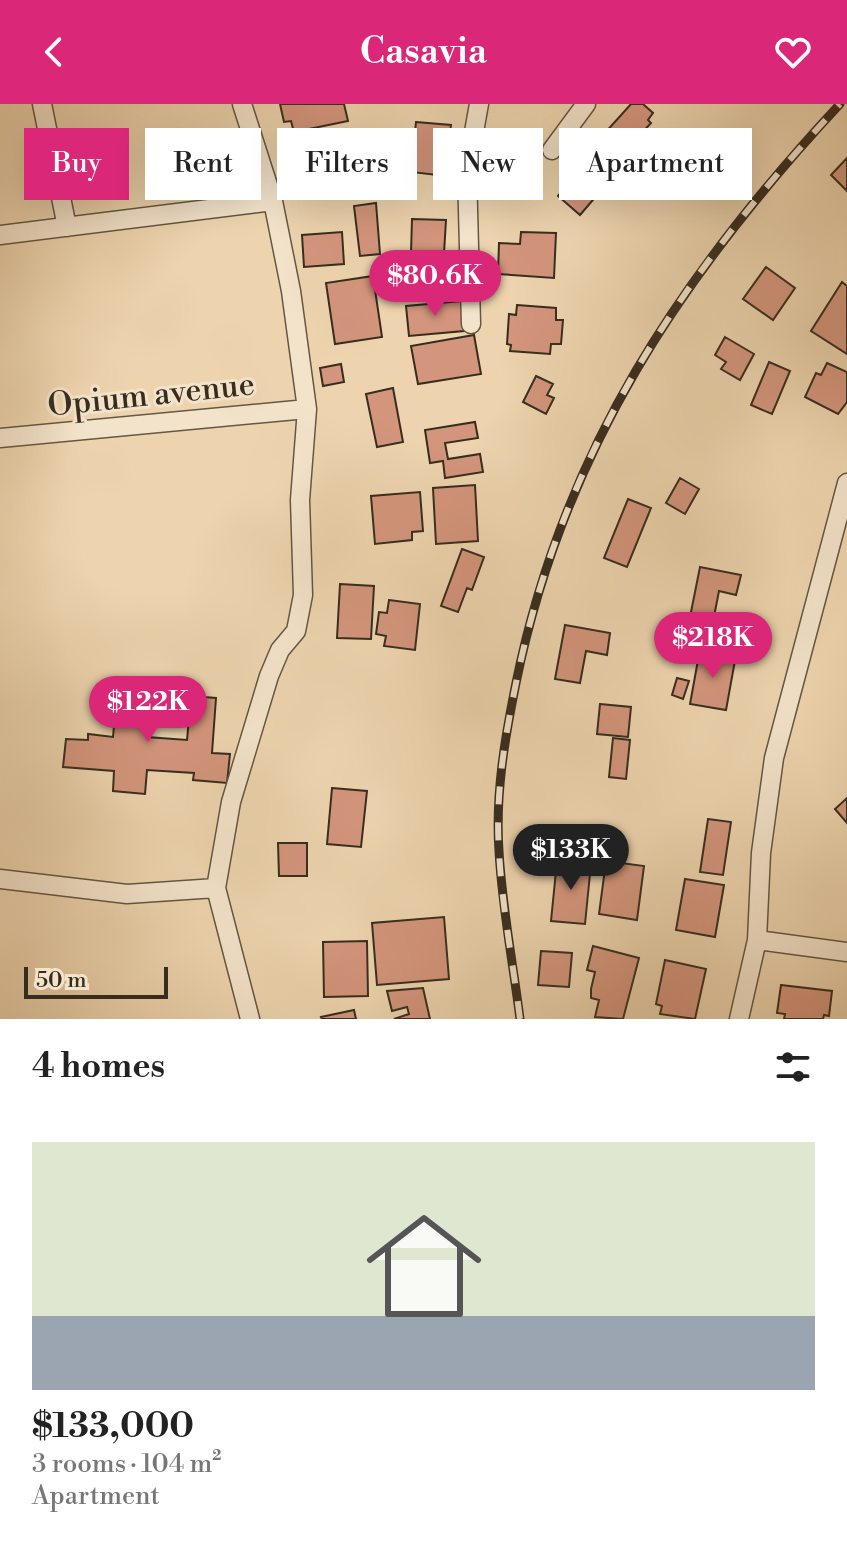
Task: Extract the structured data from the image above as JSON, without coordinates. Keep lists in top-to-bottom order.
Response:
{
  "streets": {
    "street": ["Opium avenue"]
  },
  "scale_bar": "50 m",
  "page": {
    "header": "Casavia",
    "chip": [
      "Buy",
      "Rent",
      "Filters",
      "New",
      "Apartment"
    ],
    "price": [
      "$80.6K",
      "$218K",
      "$122K",
      "$133K"
    ],
    "scale": "50 m",
    "heading": "4 homes",
    "list": [
      {
        "name": "$133,000",
        "note": "3 rooms · 104 m² · Apartment"
      }
    ]
  }
}
